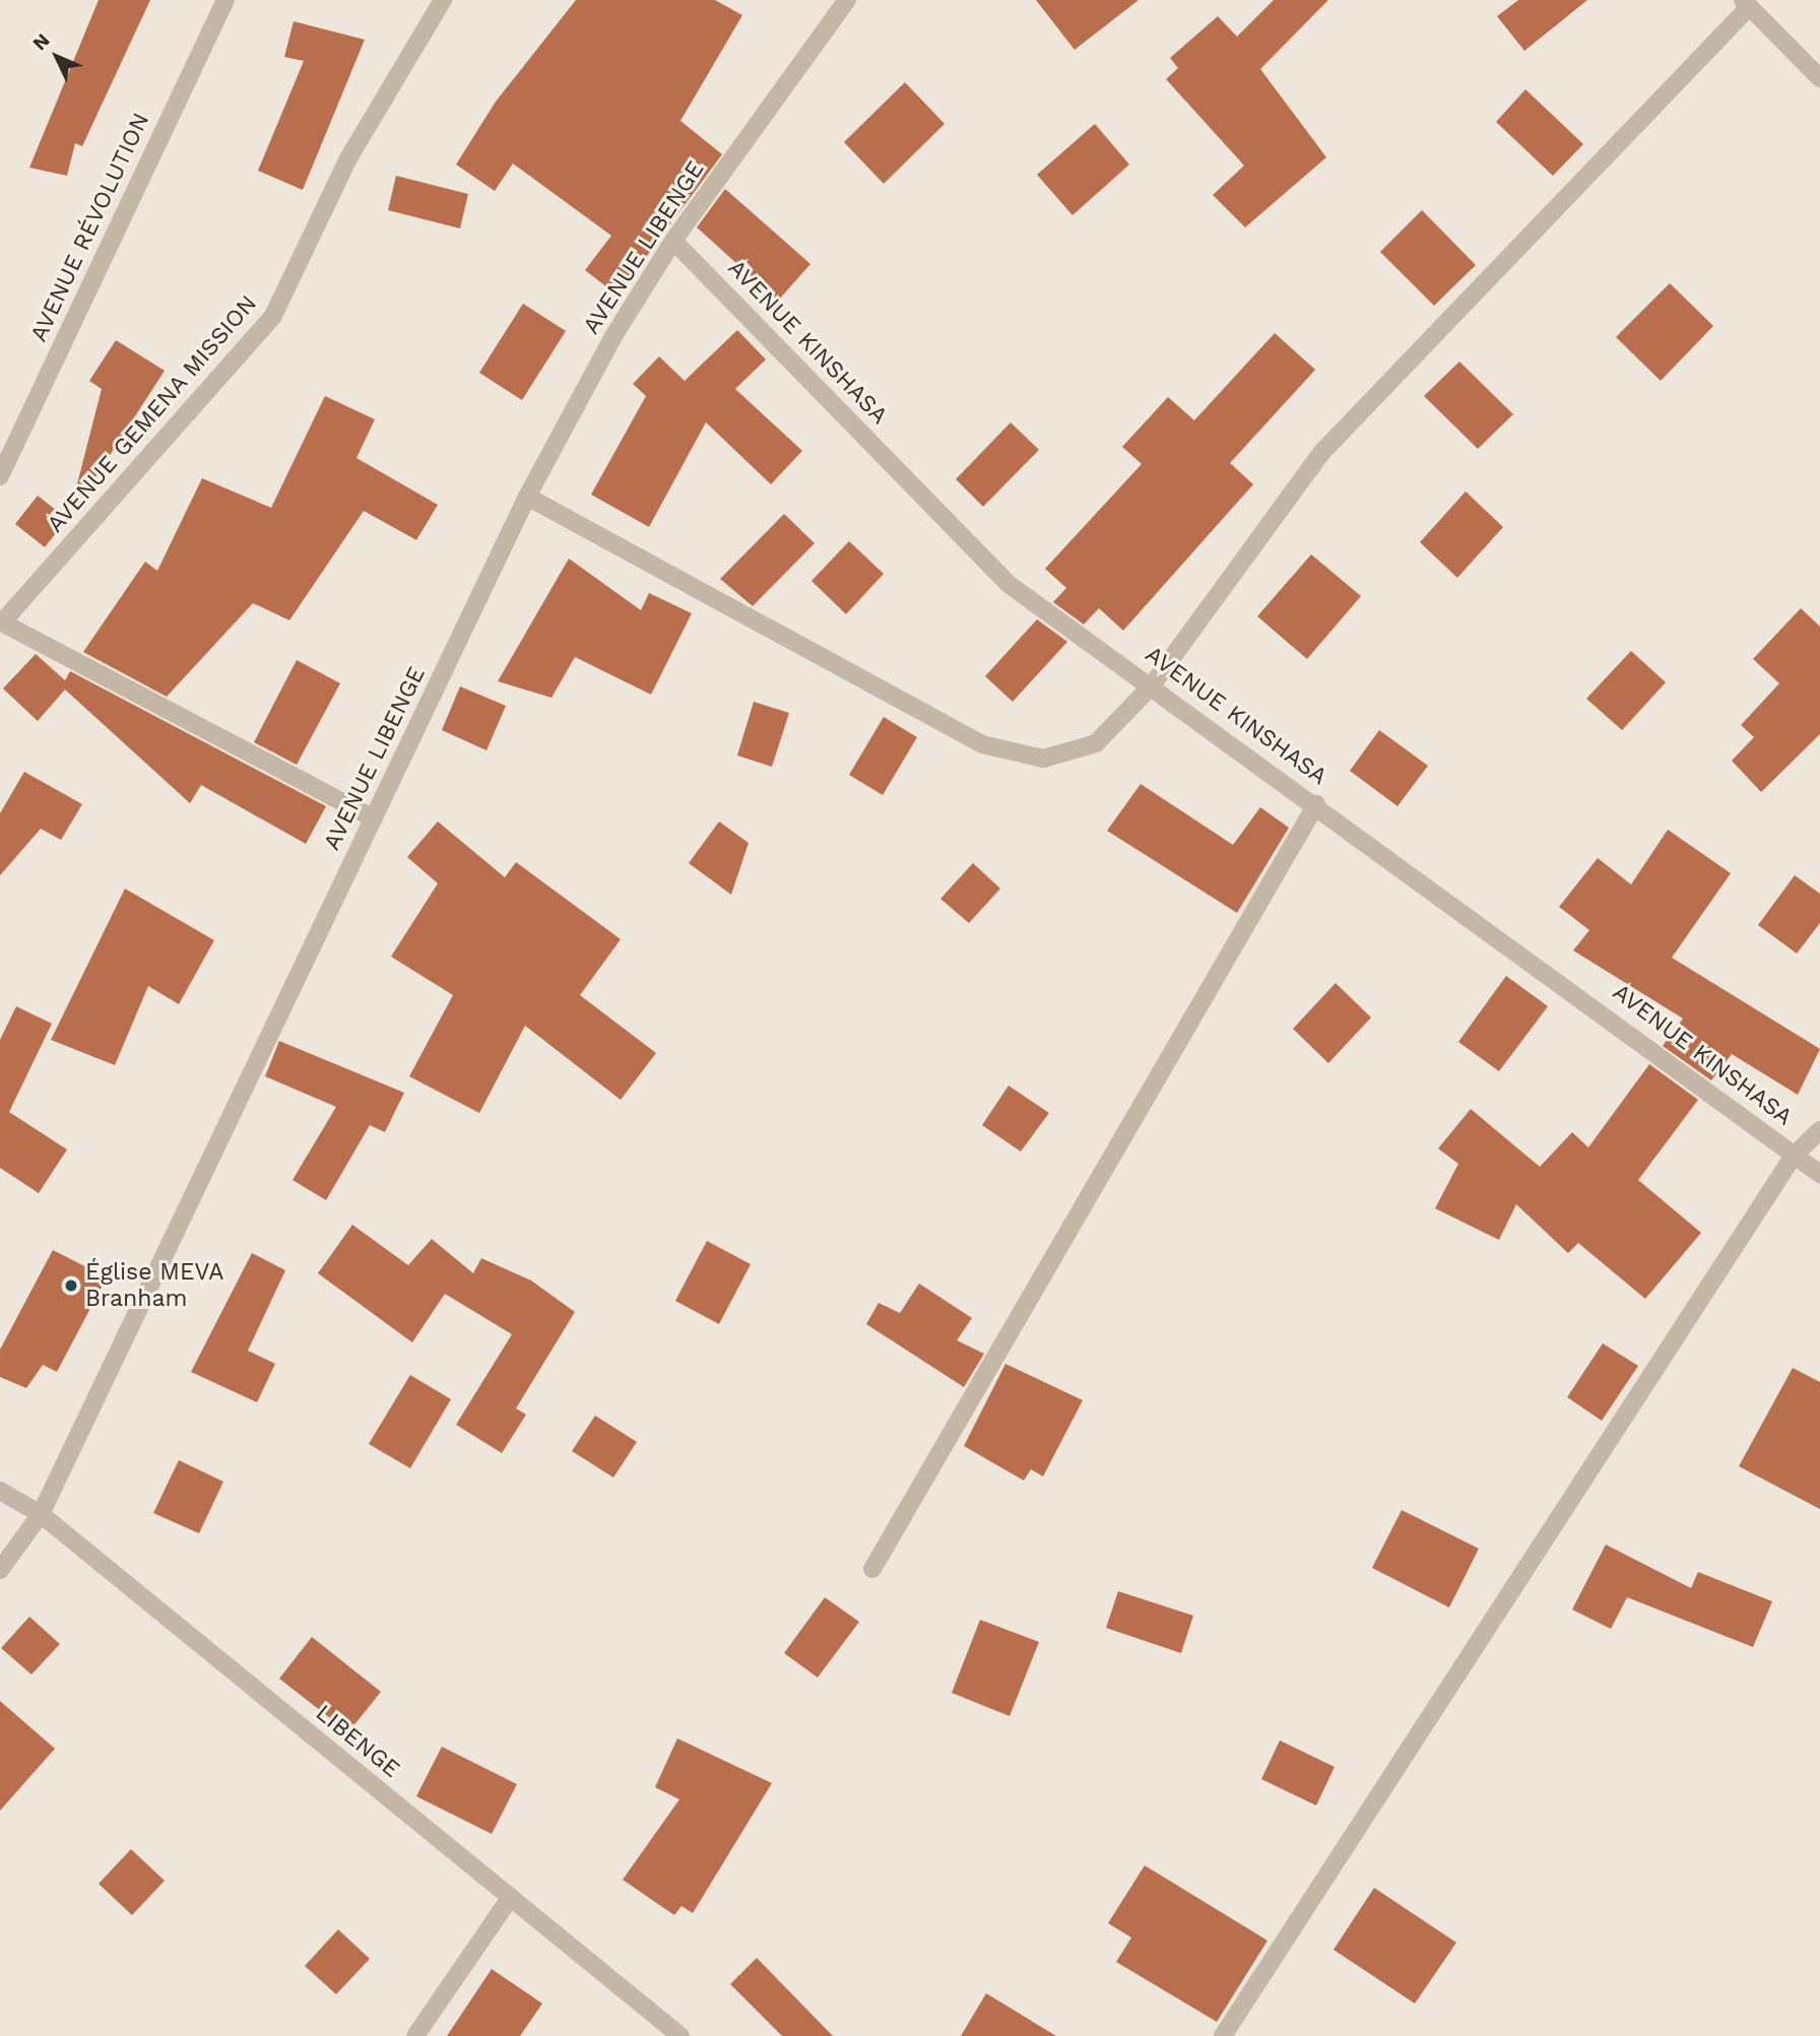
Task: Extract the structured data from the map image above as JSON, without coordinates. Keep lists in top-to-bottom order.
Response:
{
  "streets": {
    "street": [
      "AVENUE RÉVOLUTION",
      "AVENUE LIBENGE",
      "AVENUE KINSHASA",
      "AVENUE GEMENA MISSION",
      "LIBENGE"
    ]
  },
  "crossings": [
    ["AVENUE LIBENGE", "AVENUE KINSHASA"],
    ["AVENUE LIBENGE", "LIBENGE"]
  ],
  "places": ["Église MEVA Branham"],
  "north": "top left"
}
